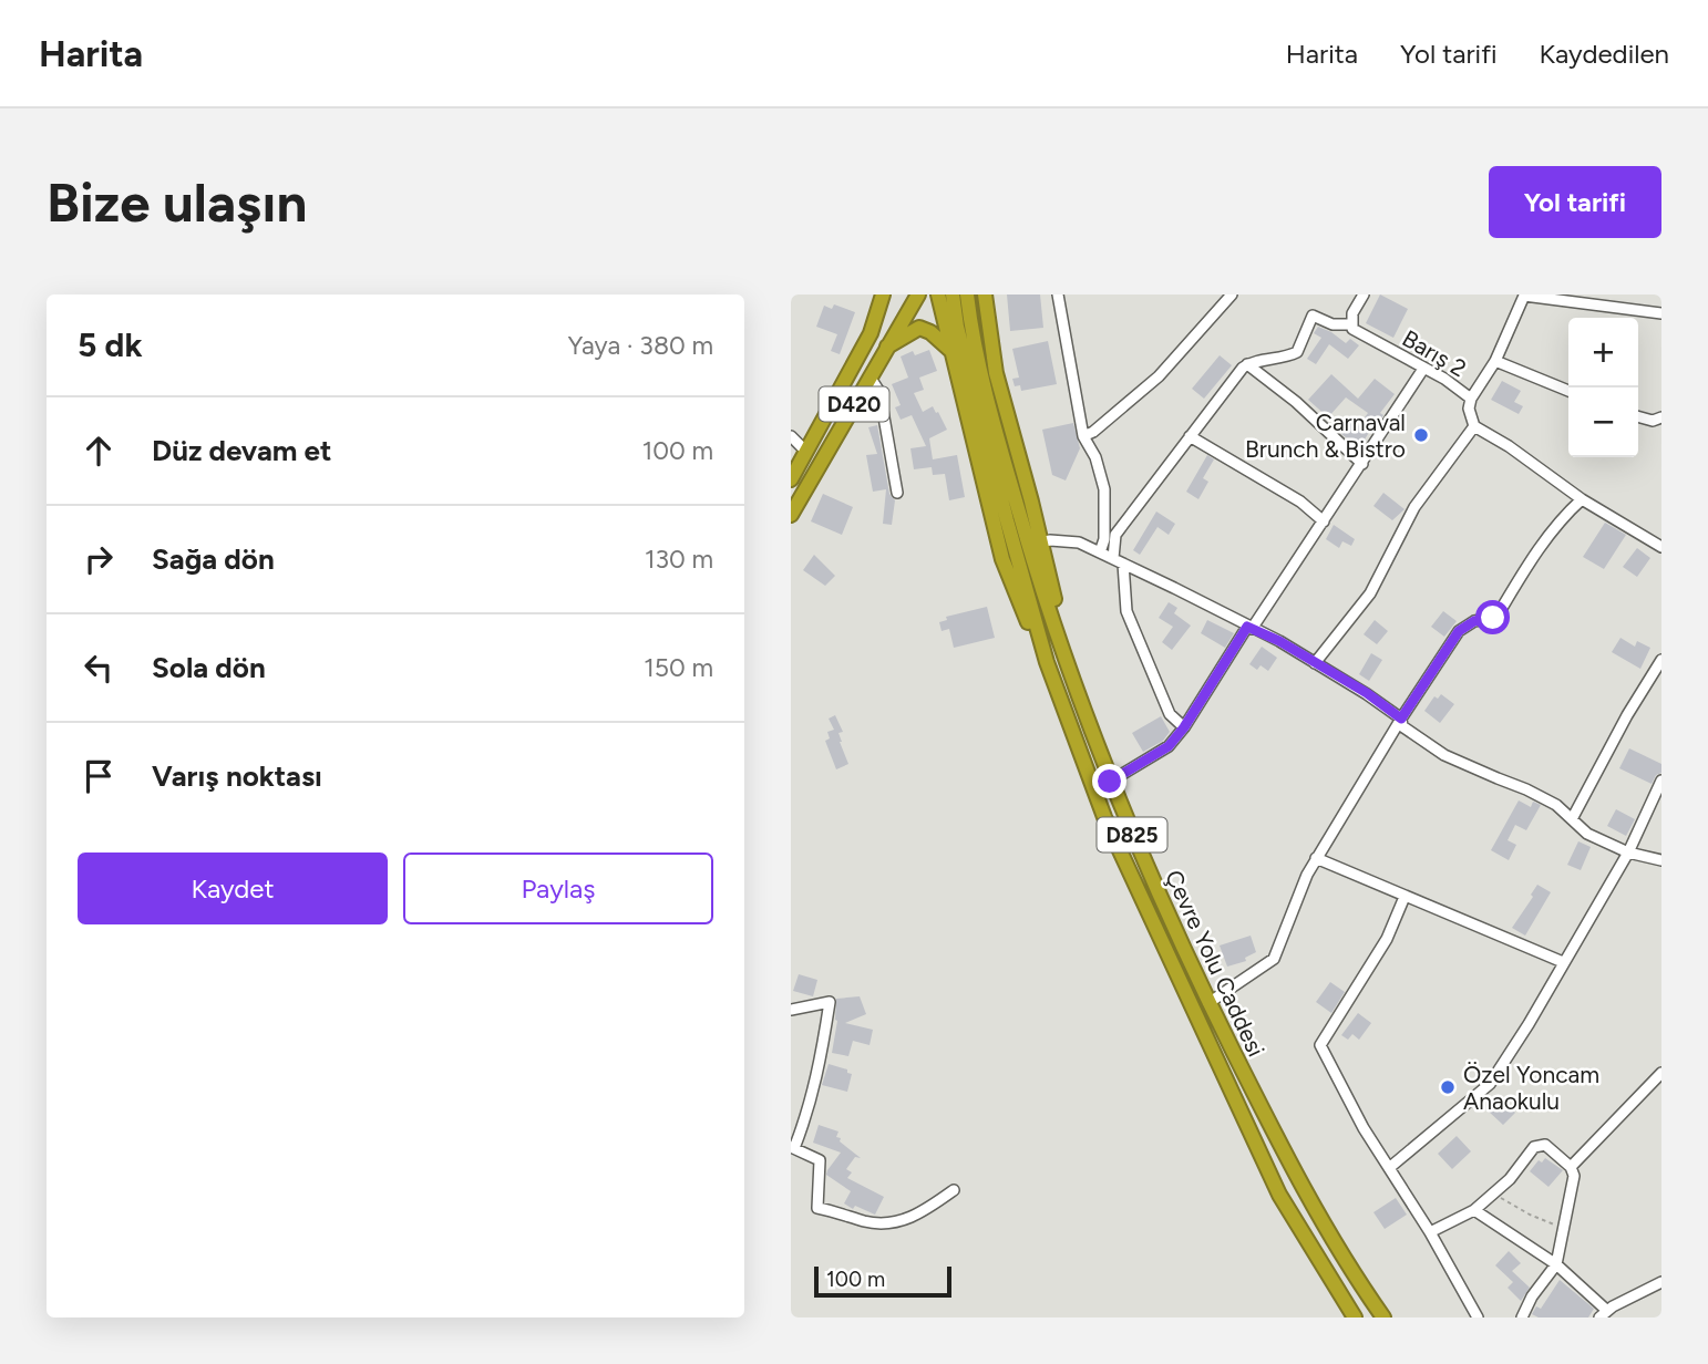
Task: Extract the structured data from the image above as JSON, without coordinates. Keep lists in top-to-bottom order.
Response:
{
  "streets": {
    "highway": ["D420", "D825", "Çevre Yolu Caddesi"],
    "street": ["Barış 2"]
  },
  "places": ["Carnaval Brunch & Bistro", "Özel Yoncam Anaokulu"],
  "scale_bar": "100 m",
  "page": {
    "header": "Harita",
    "nav": ["Harita", "Yol tarifi", "Kaydedilen"],
    "buttons": [
      "Yol tarifi",
      ["Kaydet", "Paylaş"]
    ],
    "title": "Bize ulaşın",
    "heading": ["5 dk", "Yaya · 380 m"],
    "map_buttons": ["+", "−"],
    "list": [
      ["Düz devam et", "100 m"],
      ["Sağa dön", "130 m"],
      ["Sola dön", "150 m"],
      "Varış noktası"
    ],
    "scale": "100 m"
  }
}
